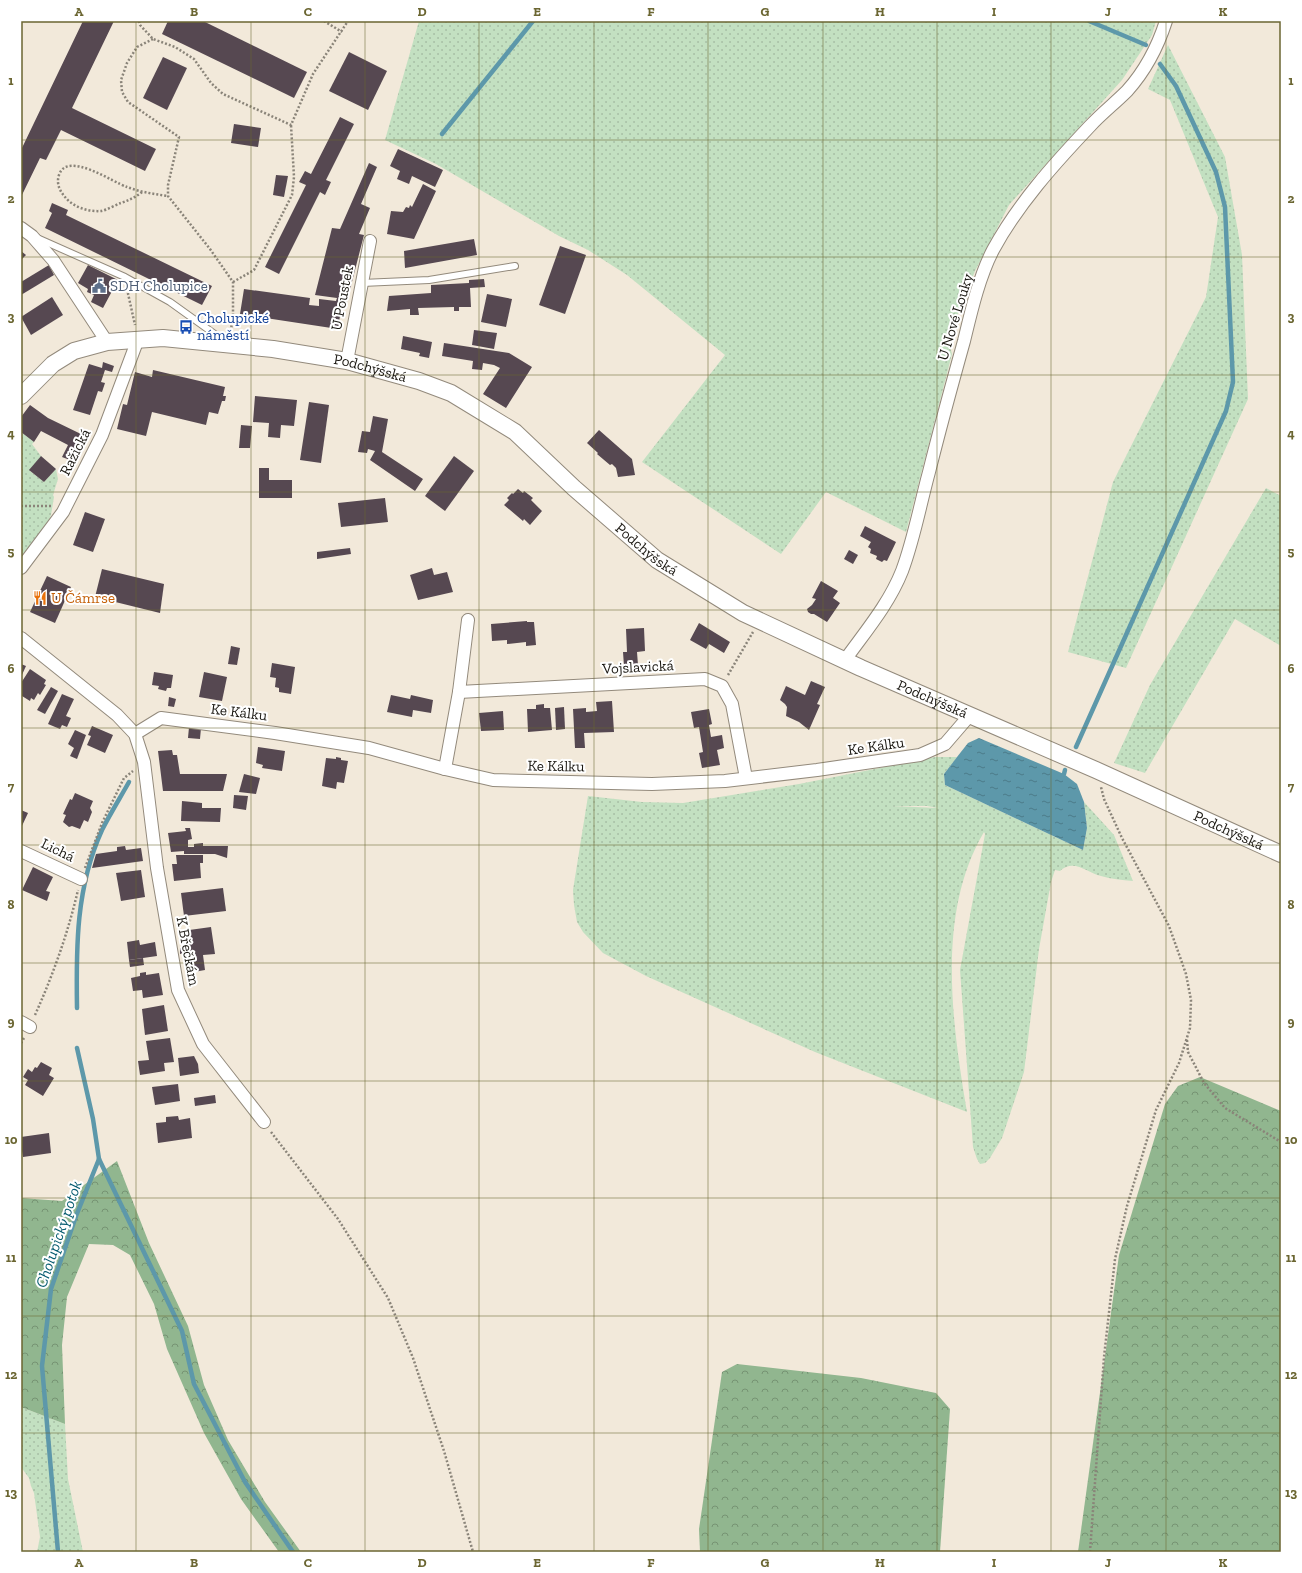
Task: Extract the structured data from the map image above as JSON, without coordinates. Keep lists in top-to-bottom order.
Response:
{
  "streets": {
    "street": [
      "U Poustek",
      "U Nové Louky",
      "Podchýšská",
      "Ražická",
      "Vojslavická",
      "Ke Kálku",
      "Lichá",
      "K Břečkám"
    ]
  },
  "crossings": [
    ["U Poustek", "Podchýšská"],
    ["U Nové Louky", "Podchýšská"],
    ["Podchýšská", "Ražická"],
    ["Podchýšská", "Ke Kálku"]
  ],
  "water": ["Cholupický potok"],
  "places": {
    "public building": ["SDH Cholupice"],
    "bus stop": ["Cholupické náměstí"],
    "restaurant": ["U Čámrse"]
  },
  "grid": {
    "columns": [
      "A",
      "B",
      "C",
      "D",
      "E",
      "F",
      "G",
      "H",
      "I",
      "J",
      "K"
    ],
    "rows": [
      "1",
      "2",
      "3",
      "4",
      "5",
      "6",
      "7",
      "8",
      "9",
      "10",
      "11",
      "12",
      "13"
    ]
  }
}
